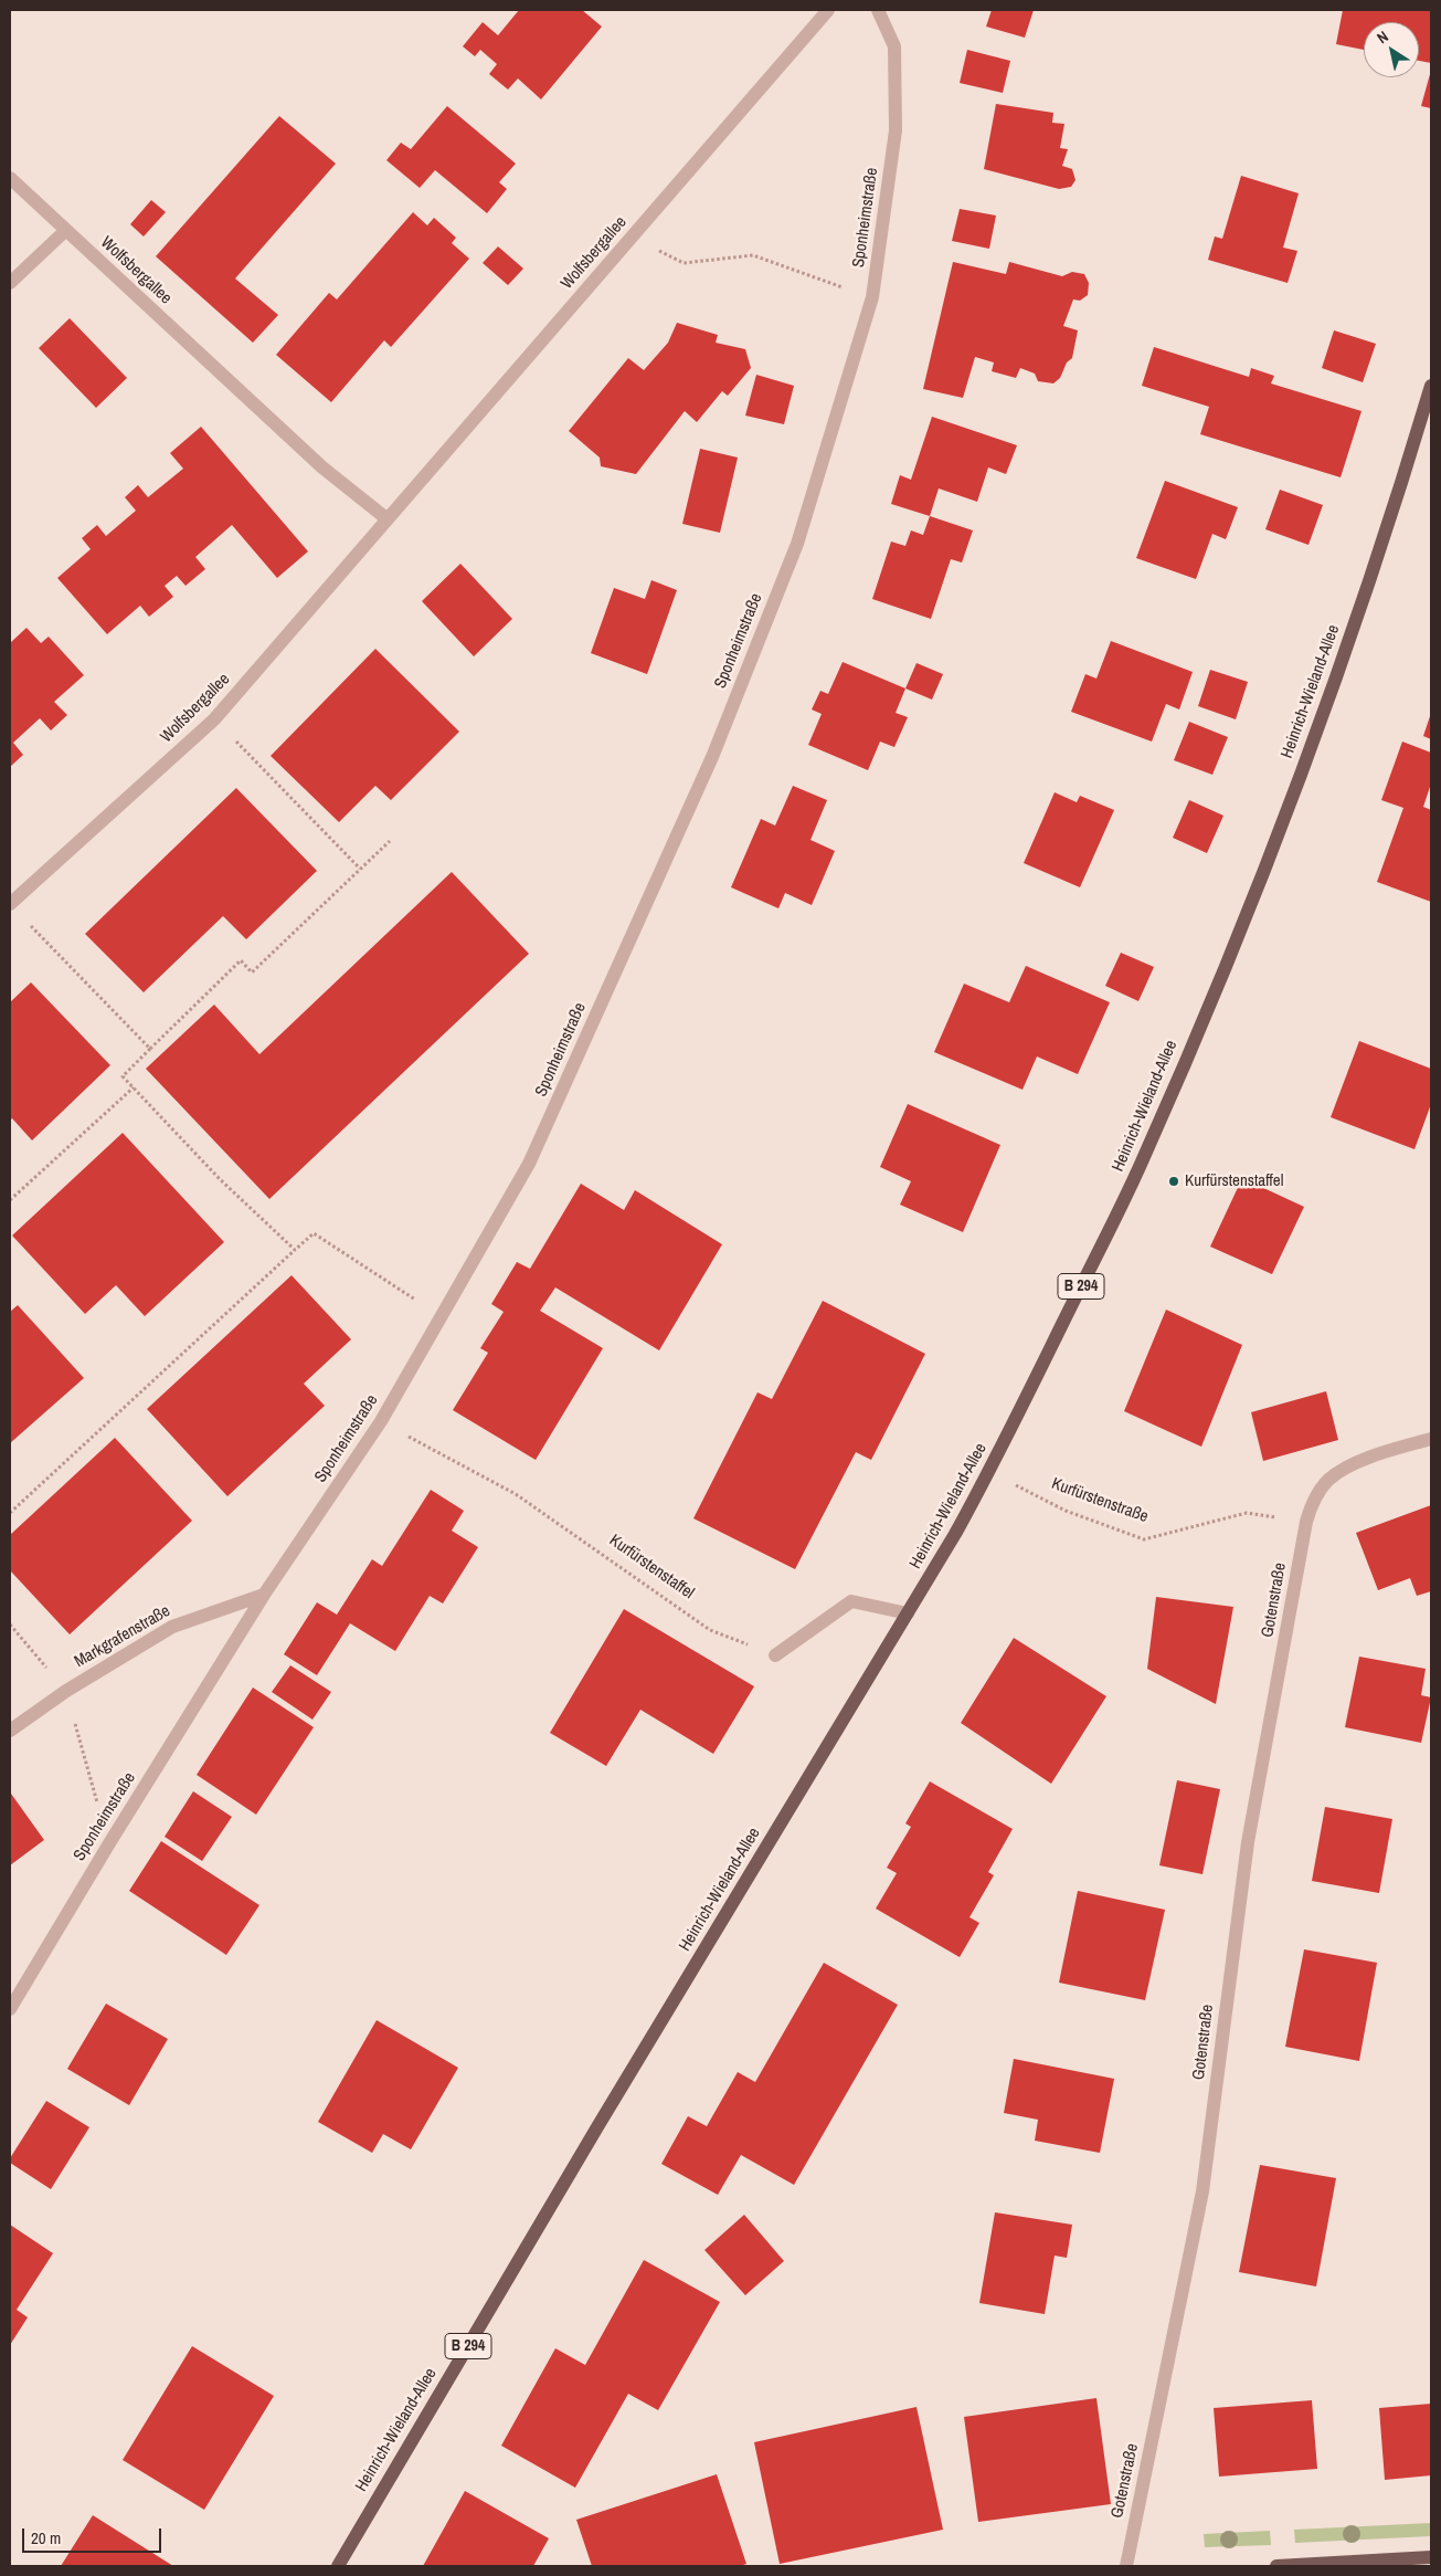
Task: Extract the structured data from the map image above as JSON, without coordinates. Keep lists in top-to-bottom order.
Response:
{
  "streets": {
    "main road": ["Heinrich-Wieland-Allee", "B 294"],
    "street": [
      "Sponheimstraße",
      "Wolfsbergallee",
      "Gotenstraße",
      "Markgrafenstraße"
    ],
    "path": ["Kurfürstenstraße", "Kurfürstenstaffel"]
  },
  "crossings": [
    ["Sponheimstraße", "Kurfürstenstaffel"],
    ["Sponheimstraße", "Markgrafenstraße"],
    ["Heinrich-Wieland-Allee", "Kurfürstenstraße"],
    ["Kurfürstenstraße", "Gotenstraße"]
  ],
  "places": ["Kurfürstenstaffel"],
  "scale_bar": "20 m",
  "north": "top left"
}
